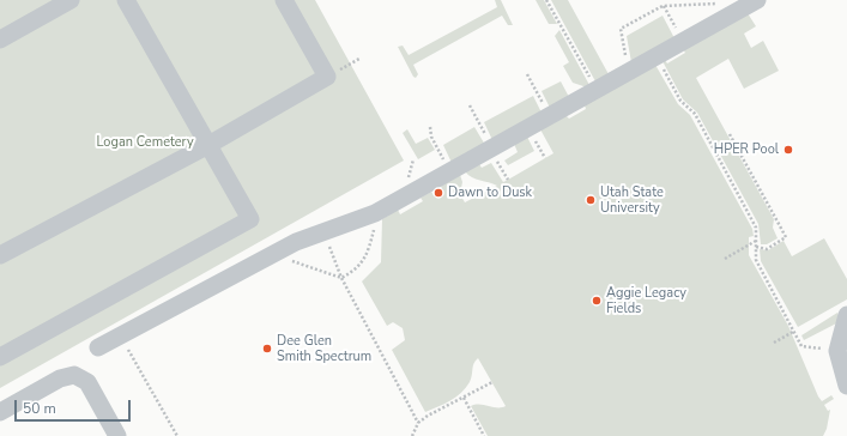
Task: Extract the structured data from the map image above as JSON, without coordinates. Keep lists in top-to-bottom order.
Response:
{
  "parks": ["Logan Cemetery"],
  "places": [
    "HPER Pool",
    "Dawn to Dusk",
    "Utah State University",
    "Aggie Legacy Fields",
    "Dee Glen Smith Spectrum"
  ],
  "scale_bar": "50 m"
}
